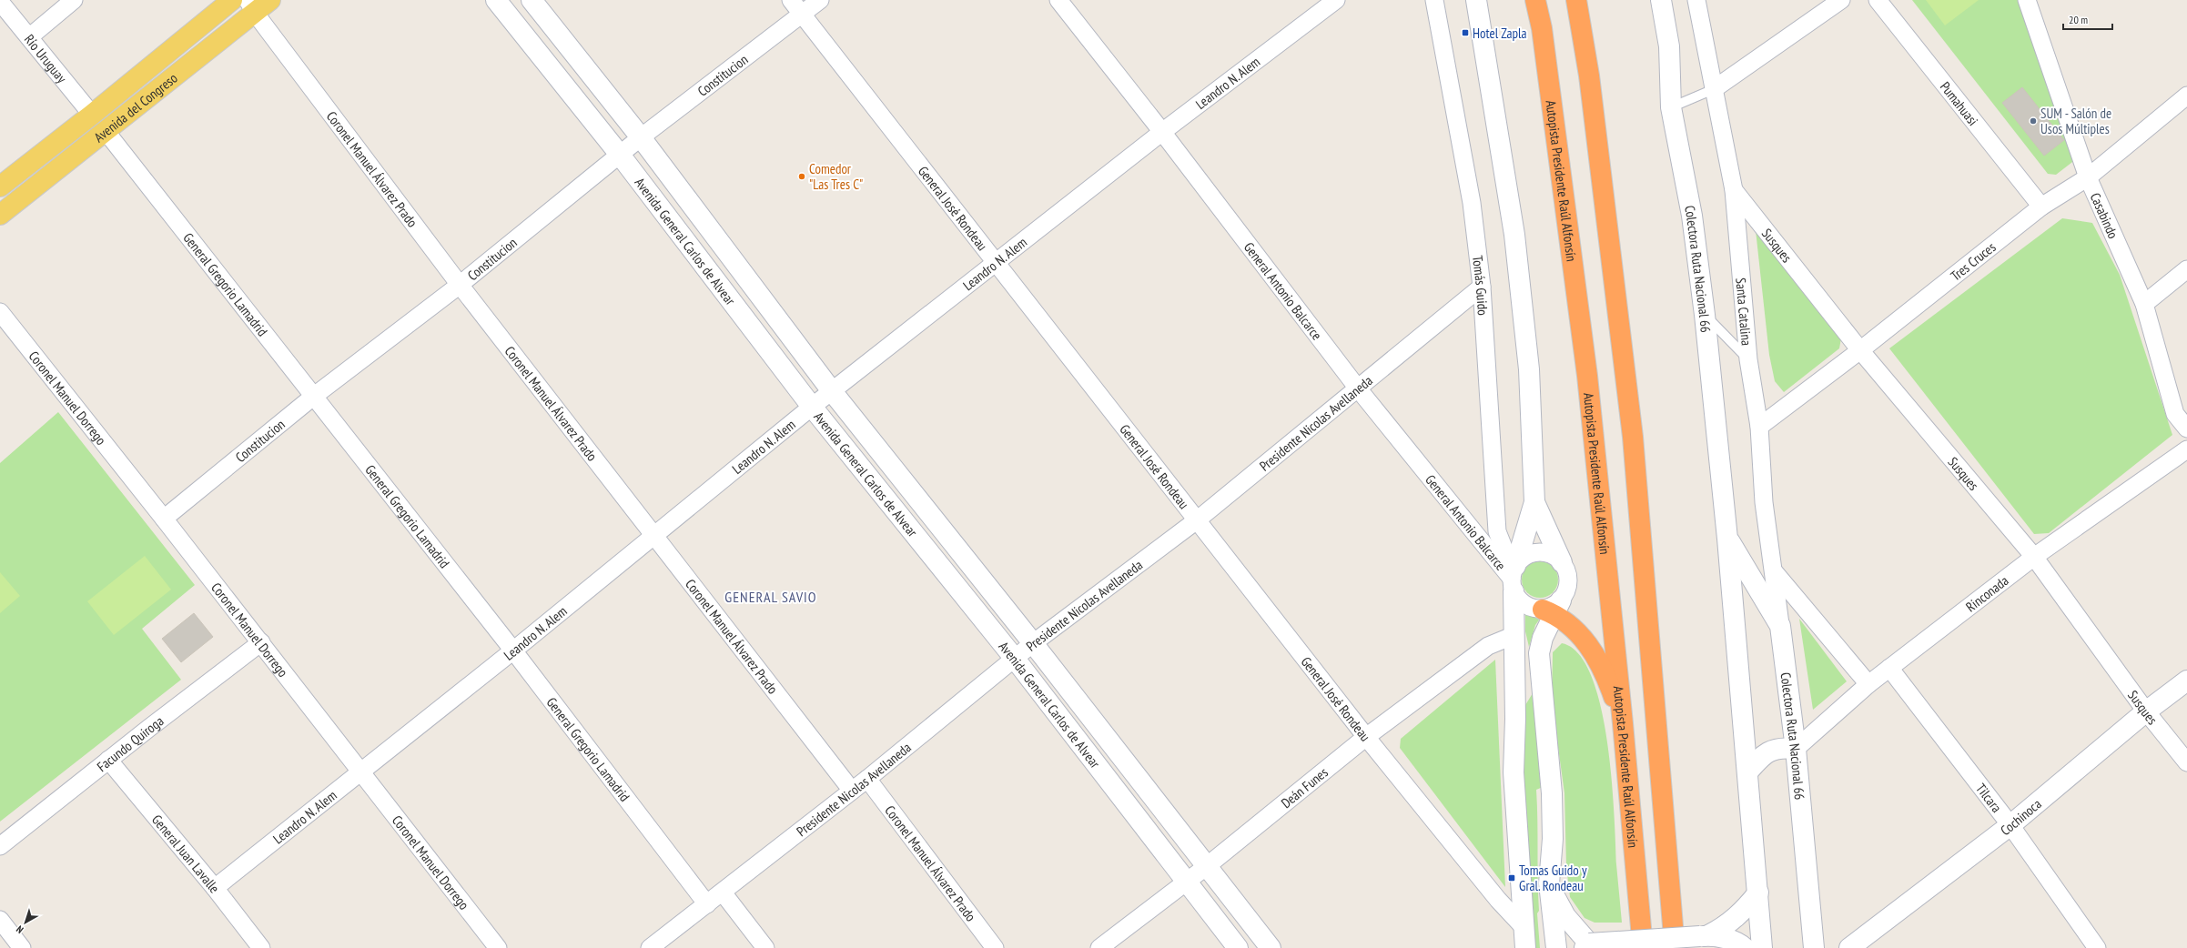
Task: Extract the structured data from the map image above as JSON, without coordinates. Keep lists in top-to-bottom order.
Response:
{
  "streets": {
    "highway": ["Autopista Presidente Raúl Alfonsín"],
    "main road": ["Avenida del Congreso"],
    "street": [
      "Río Uruguay",
      "Constitucion",
      "Leandro N. Alem",
      "Pumahuasi",
      "Coronel Manuel Álvarez Prado",
      "General José Rondeau",
      "Casabindo",
      "Avenida General Carlos de Alvear",
      "Susques",
      "Tres Cruces",
      "Colectora Ruta Nacional 66",
      "General Gregorio Lamadrid",
      "Tomás Guido",
      "General Antonio Balcarce",
      "Santa Catalina",
      "Coronel Manuel Dorrego",
      "Presidente Nicolas Avellaneda",
      "Rinconada",
      "Facundo Quiroga",
      "Deán Funes",
      "Tilcara",
      "Cochinoca",
      "General Juan Lavalle"
    ]
  },
  "crossings": [
    ["Río Uruguay", "Avenida del Congreso"],
    ["Constitucion", "Coronel Manuel Álvarez Prado"],
    ["Constitucion", "General José Rondeau"],
    ["Constitucion", "Avenida General Carlos de Alvear"],
    ["Constitucion", "General Gregorio Lamadrid"],
    ["Constitucion", "Coronel Manuel Dorrego"],
    ["Leandro N. Alem", "Coronel Manuel Álvarez Prado"],
    ["Leandro N. Alem", "General José Rondeau"],
    ["Leandro N. Alem", "Avenida General Carlos de Alvear"],
    ["Leandro N. Alem", "General Gregorio Lamadrid"],
    ["Leandro N. Alem", "General Antonio Balcarce"],
    ["Leandro N. Alem", "Coronel Manuel Dorrego"],
    ["Leandro N. Alem", "General Juan Lavalle"],
    ["Pumahuasi", "Tres Cruces"],
    ["Avenida del Congreso", "Coronel Manuel Álvarez Prado"],
    ["Avenida del Congreso", "General Gregorio Lamadrid"],
    ["Coronel Manuel Álvarez Prado", "Presidente Nicolas Avellaneda"],
    ["General José Rondeau", "Presidente Nicolas Avellaneda"],
    ["General José Rondeau", "Deán Funes"],
    ["Casabindo", "Tres Cruces"],
    ["Avenida General Carlos de Alvear", "Presidente Nicolas Avellaneda"],
    ["Avenida General Carlos de Alvear", "Deán Funes"],
    ["Susques", "Tres Cruces"],
    ["Susques", "Santa Catalina"],
    ["Susques", "Rinconada"],
    ["Susques", "Cochinoca"],
    ["Tres Cruces", "Santa Catalina"],
    ["Colectora Ruta Nacional 66", "Santa Catalina"],
    ["Colectora Ruta Nacional 66", "Rinconada"],
    ["General Gregorio Lamadrid", "Presidente Nicolas Avellaneda"],
    ["Tomás Guido", "General Antonio Balcarce"],
    ["Tomás Guido", "Presidente Nicolas Avellaneda"],
    ["General Antonio Balcarce", "Presidente Nicolas Avellaneda"],
    ["Coronel Manuel Dorrego", "Facundo Quiroga"],
    ["Rinconada", "Tilcara"],
    ["Facundo Quiroga", "General Juan Lavalle"],
    ["Tilcara", "Cochinoca"]
  ],
  "districts": ["GENERAL SAVIO"],
  "places": {
    "transit": ["Hotel Zapla", "Tomas Guido y Gral. Rondeau"],
    "other": ["SUM - Salón de Usos Múltiples", "Comedor \"Las Tres C\""]
  },
  "scale_bar": "20 m",
  "north": "bottom left"
}
